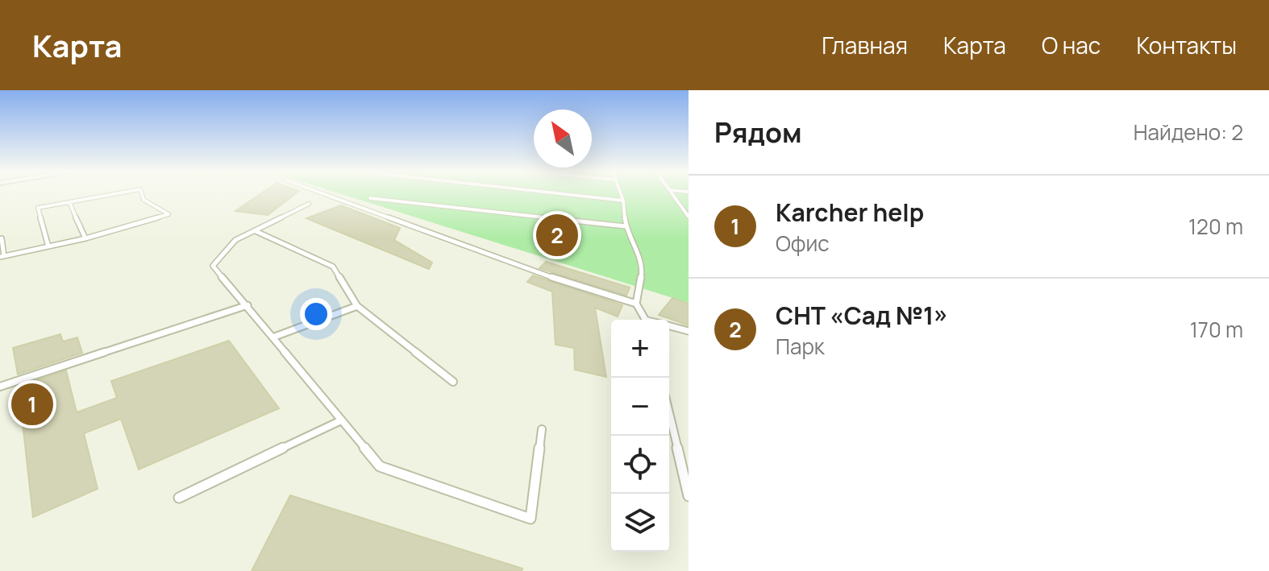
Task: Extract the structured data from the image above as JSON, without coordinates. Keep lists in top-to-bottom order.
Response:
{
  "north": "top left",
  "page": {
    "header": "Карта",
    "nav": [
      "Главная",
      "Карта",
      "О нас",
      "Контакты"
    ],
    "heading": ["Рядом", "Найдено: 2"],
    "list": [
      {
        "mark": "1",
        "name": "Karcher help",
        "note": "Офис",
        "value": "120 m"
      },
      {
        "mark": "2",
        "name": "СНТ «Сад №1»",
        "note": "Парк",
        "value": "170 m"
      }
    ],
    "pins": ["2", "1"],
    "map_buttons": ["+", "−"]
  }
}
